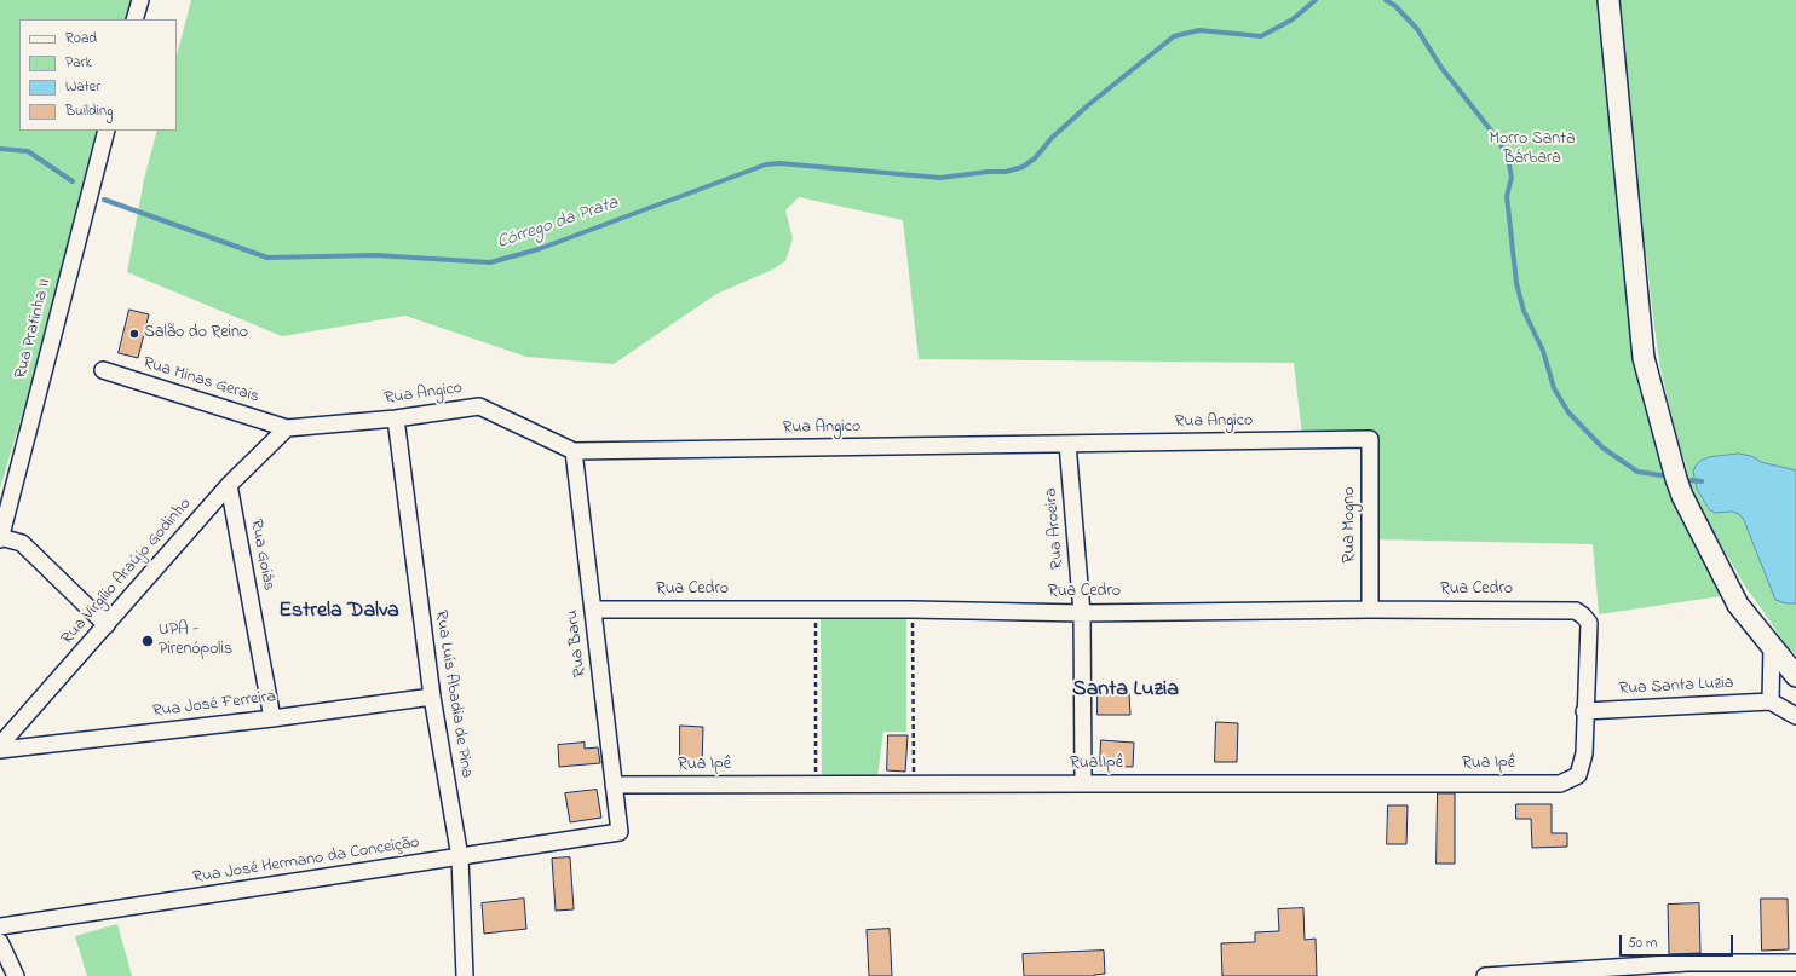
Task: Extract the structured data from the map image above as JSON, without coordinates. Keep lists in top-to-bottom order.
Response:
{
  "streets": {
    "street": [
      "Rua Pratinha II",
      "Rua Minas Gerais",
      "Rua Angico",
      "Rua Mogno",
      "Rua Aroeira",
      "Rua Goiás",
      "Rua Virgílio Araújo Godinho",
      "Rua Cedro",
      "Rua Baru",
      "Rua Santa Luzia",
      "Rua Luís Abadia de Pina",
      "Rua José Ferreira",
      "Rua Ipê",
      "Rua José Hermano da Conceição"
    ]
  },
  "crossings": [
    ["Rua Minas Gerais", "Rua Angico"],
    ["Rua Minas Gerais", "Rua Virgílio Araújo Godinho"],
    ["Rua Angico", "Rua Mogno"],
    ["Rua Angico", "Rua Aroeira"],
    ["Rua Angico", "Rua Virgílio Araújo Godinho"],
    ["Rua Angico", "Rua Baru"],
    ["Rua Angico", "Rua Luís Abadia de Pina"],
    ["Rua Mogno", "Rua Cedro"],
    ["Rua Aroeira", "Rua Cedro"],
    ["Rua Aroeira", "Rua Ipê"],
    ["Rua Goiás", "Rua Virgílio Araújo Godinho"],
    ["Rua Goiás", "Rua José Ferreira"],
    ["Rua Cedro", "Rua Baru"],
    ["Rua Cedro", "Rua Santa Luzia"],
    ["Rua Cedro", "Rua Ipê"],
    ["Rua Baru", "Rua Ipê"],
    ["Rua Baru", "Rua José Hermano da Conceição"],
    ["Rua Santa Luzia", "Rua Ipê"],
    ["Rua Luís Abadia de Pina", "Rua José Ferreira"],
    ["Rua Luís Abadia de Pina", "Rua José Hermano da Conceição"]
  ],
  "districts": ["Estrela Dalva", "Santa Luzia"],
  "water": ["Córrego da Prata"],
  "parks": ["Morro Santa Bárbara"],
  "places": ["Salão do Reino", "UPA - Pirenópolis"],
  "legend": [
    "Road",
    "Park",
    "Water",
    "Building"
  ],
  "scale_bar": "50 m"
}
